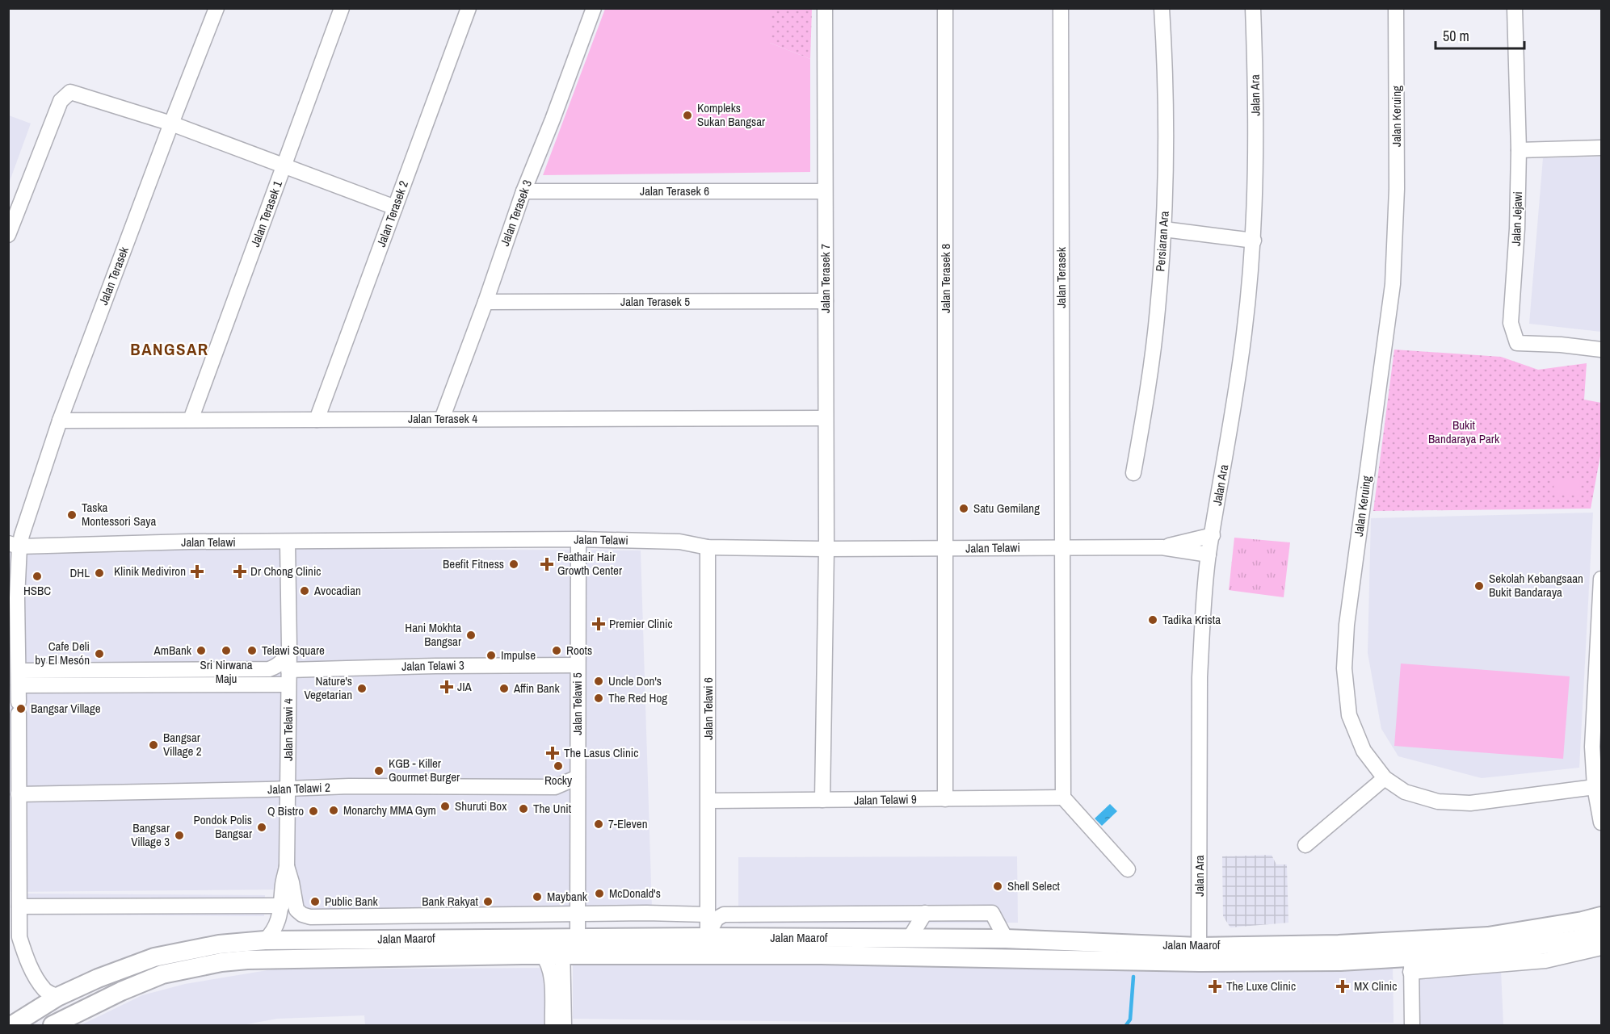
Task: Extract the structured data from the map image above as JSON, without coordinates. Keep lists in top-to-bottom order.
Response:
{
  "streets": {
    "main road": ["Jalan Maarof"],
    "street": [
      "Jalan Ara",
      "Jalan Keruing",
      "Jalan Terasek 6",
      "Jalan Terasek 3",
      "Jalan Terasek 1",
      "Jalan Terasek 2",
      "Jalan Jejawi",
      "Persiaran Ara",
      "Jalan Terasek",
      "Jalan Terasek 7",
      "Jalan Terasek 8",
      "Jalan Terasek 5",
      "Jalan Terasek 4",
      "Jalan Telawi",
      "Jalan Telawi 3",
      "Jalan Telawi 5",
      "Jalan Telawi 6",
      "Jalan Telawi 4",
      "Jalan Telawi 2",
      "Jalan Telawi 9"
    ]
  },
  "crossings": [
    ["Jalan Ara", "Jalan Telawi"],
    ["Jalan Ara", "Jalan Maarof"],
    ["Jalan Terasek 6", "Jalan Terasek 3"],
    ["Jalan Terasek 6", "Jalan Terasek 7"],
    ["Jalan Terasek 3", "Jalan Terasek 5"],
    ["Jalan Terasek 3", "Jalan Terasek 4"],
    ["Jalan Terasek 1", "Jalan Terasek 4"],
    ["Jalan Terasek 2", "Jalan Terasek 4"],
    ["Jalan Terasek", "Jalan Terasek 4"],
    ["Jalan Terasek", "Jalan Telawi"],
    ["Jalan Terasek", "Jalan Telawi 3"],
    ["Jalan Terasek", "Jalan Telawi 2"],
    ["Jalan Terasek", "Jalan Maarof"],
    ["Jalan Terasek 7", "Jalan Terasek 5"],
    ["Jalan Terasek 7", "Jalan Terasek 4"],
    ["Jalan Terasek 7", "Jalan Telawi"],
    ["Jalan Terasek 7", "Jalan Telawi 9"],
    ["Jalan Terasek 8", "Jalan Telawi"],
    ["Jalan Terasek 8", "Jalan Telawi 9"],
    ["Jalan Telawi", "Jalan Telawi 5"],
    ["Jalan Telawi", "Jalan Telawi 6"],
    ["Jalan Telawi", "Jalan Telawi 4"],
    ["Jalan Telawi 3", "Jalan Telawi 5"],
    ["Jalan Telawi 3", "Jalan Telawi 4"],
    ["Jalan Telawi 5", "Jalan Telawi 2"],
    ["Jalan Telawi 5", "Jalan Maarof"],
    ["Jalan Telawi 6", "Jalan Telawi 9"],
    ["Jalan Telawi 6", "Jalan Maarof"],
    ["Jalan Telawi 4", "Jalan Telawi 2"],
    ["Jalan Telawi 4", "Jalan Maarof"]
  ],
  "districts": ["BANGSAR"],
  "parks": ["Bukit Bandaraya Park"],
  "places": {
    "other": [
      "Kompleks Sukan Bangsar",
      "Satu Gemilang",
      "Taska Montessori Saya",
      "Beefit Fitness",
      "DHL",
      "HSBC",
      "Sekolah Kebangsaan Bukit Bandaraya",
      "Avocadian",
      "Tadika Krista",
      "Hani Mokhta Bangsar",
      "AmBank",
      "Sri Nirwana Maju",
      "Telawi Square",
      "Roots",
      "Cafe Deli by El Mesón",
      "Impulse",
      "Uncle Don's",
      "Nature's Vegetarian",
      "Affin Bank",
      "The Red Hog",
      "Bangsar Village",
      "Bangsar Village 2",
      "Rocky",
      "KGB - Killer Gourmet Burger",
      "Shuruti Box",
      "The Unit",
      "Monarchy MMA Gym",
      "Q Bistro",
      "7-Eleven",
      "Pondok Polis Bangsar",
      "Bangsar Village 3",
      "Shell Select",
      "McDonald's",
      "Maybank",
      "Public Bank",
      "Bank Rakyat"
    ],
    "health": [
      "Feathair Hair Growth Center",
      "Klinik Mediviron",
      "Dr Chong Clinic",
      "Premier Clinic",
      "JIA",
      "The Lasus Clinic",
      "The Luxe Clinic",
      "MX Clinic"
    ]
  },
  "scale_bar": "50 m"
}
